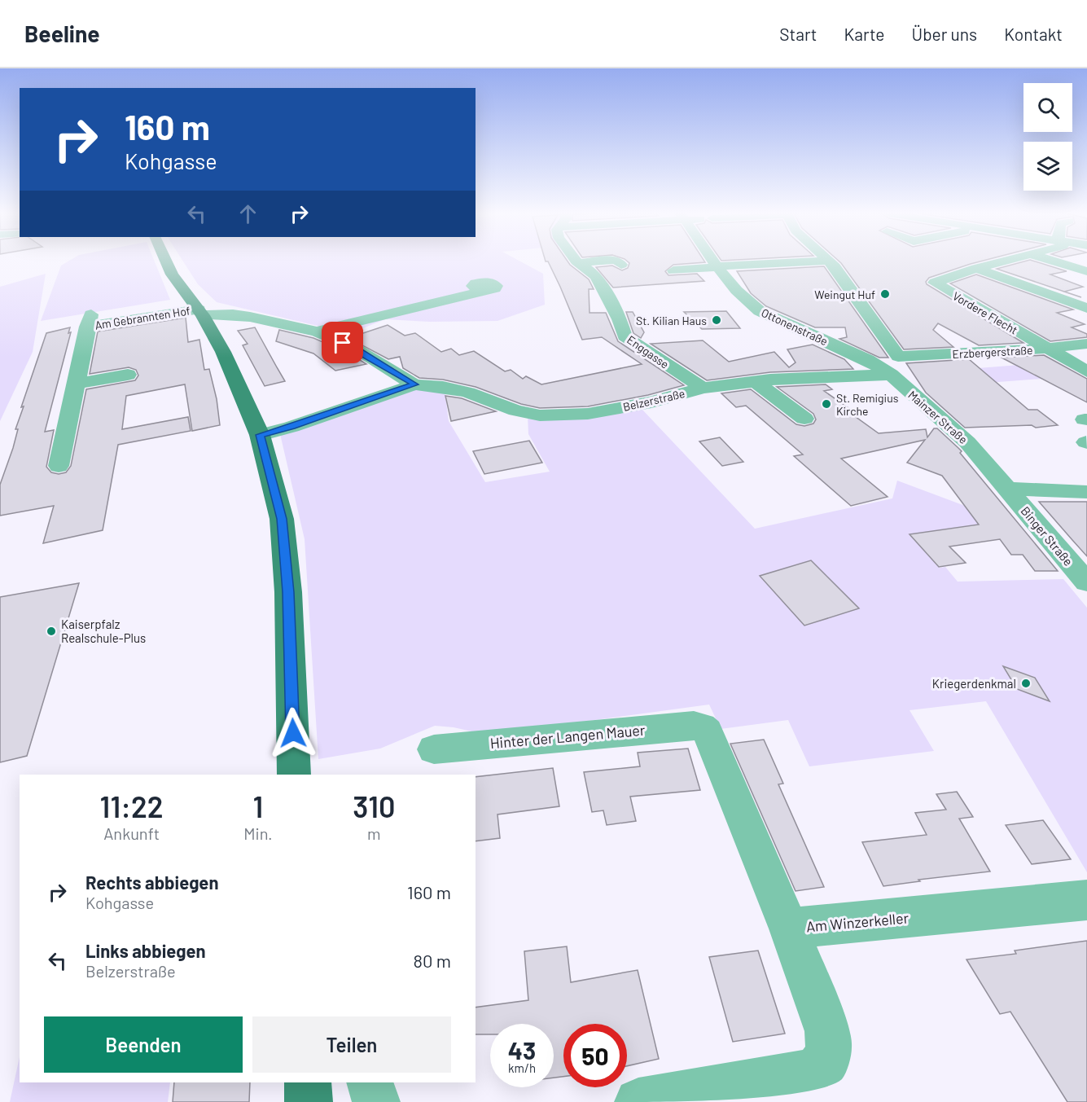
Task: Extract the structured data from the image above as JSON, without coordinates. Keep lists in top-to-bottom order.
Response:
{
  "streets": {
    "street": [
      "Vordere Flecht",
      "Am Gebrannten Hof",
      "Ottonenstraße",
      "Enggasse",
      "Erzbergerstraße",
      "Belzerstraße",
      "Mainzer Straße",
      "Binger Straße",
      "Hinter der Langen Mauer",
      "Am Winzerkeller"
    ]
  },
  "crossings": [
    ["Vordere Flecht", "Erzbergerstraße"],
    ["Am Gebrannten Hof", "Belzerstraße"],
    ["Ottonenstraße", "Erzbergerstraße"],
    ["Ottonenstraße", "Belzerstraße"],
    ["Ottonenstraße", "Mainzer Straße"],
    ["Enggasse", "Belzerstraße"],
    ["Erzbergerstraße", "Belzerstraße"],
    ["Erzbergerstraße", "Mainzer Straße"],
    ["Belzerstraße", "Mainzer Straße"],
    ["Mainzer Straße", "Binger Straße"],
    ["Hinter der Langen Mauer", "Am Winzerkeller"]
  ],
  "places": [
    "Weingut Huf",
    "St. Kilian Haus",
    "St. Remigius Kirche",
    "Kaiserpfalz Realschule-Plus",
    "Kriegerdenkmal"
  ],
  "page": {
    "header": "Beeline",
    "nav": [
      "Start",
      "Karte",
      "Über uns",
      "Kontakt"
    ],
    "turn": ["160 m", "Kohgasse"],
    "eta": [
      "11:22",
      "Ankunft",
      "1",
      "Min.",
      "310",
      "m"
    ],
    "list": [
      {
        "name": "Rechts abbiegen",
        "note": "Kohgasse",
        "value": "160 m"
      },
      {
        "name": "Links abbiegen",
        "note": "Belzerstraße",
        "value": "80 m"
      }
    ],
    "buttons": ["Beenden", "Teilen"],
    "speed": "43 km/h",
    "limit": "50"
  }
}
